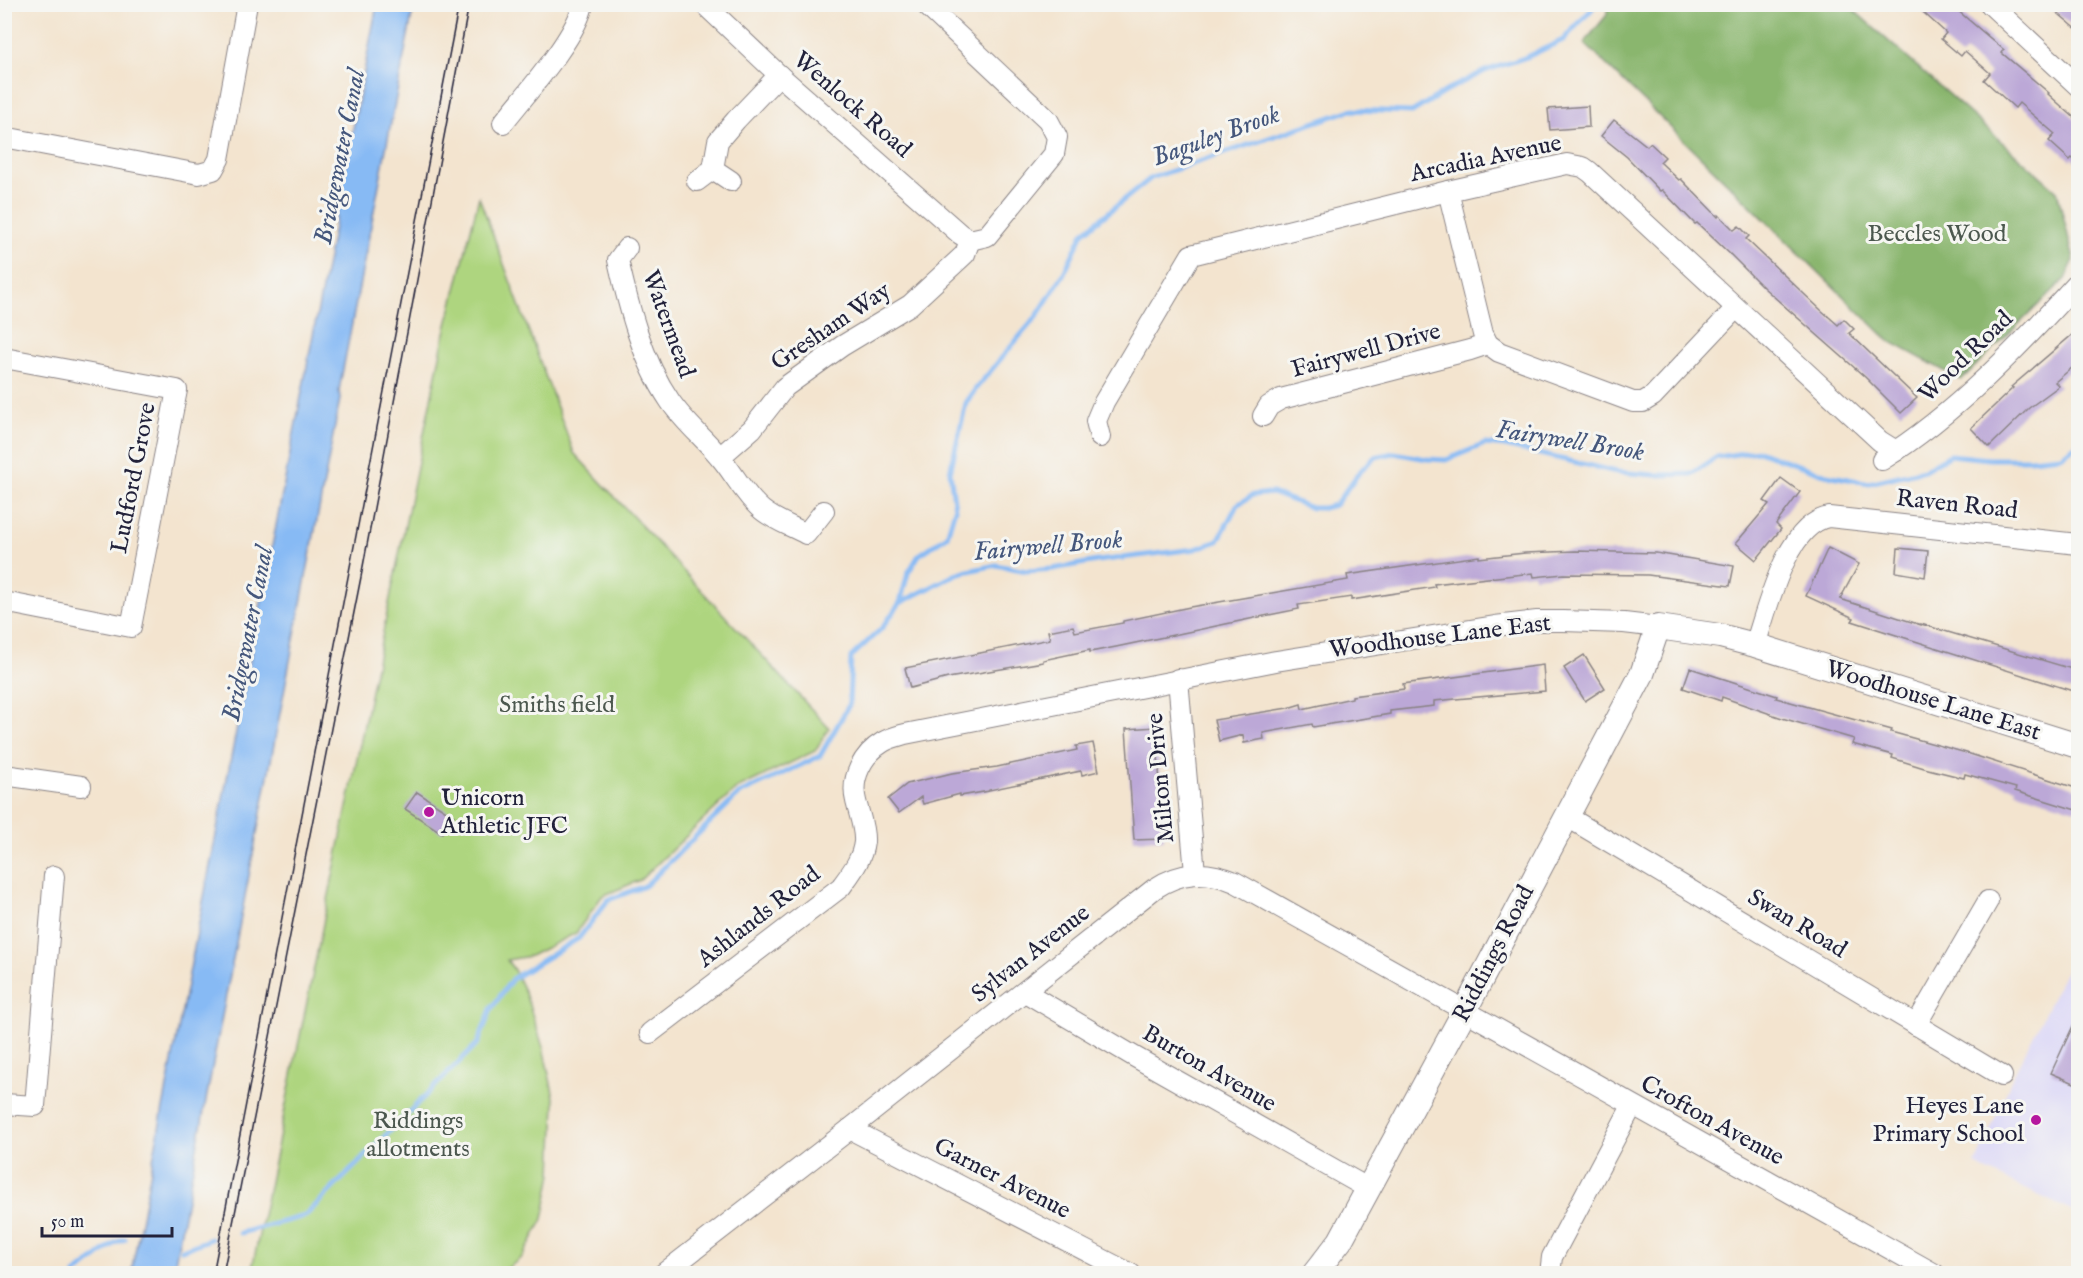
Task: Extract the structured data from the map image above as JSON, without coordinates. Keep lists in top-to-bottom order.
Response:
{
  "streets": {
    "street": [
      "Wenlock Road",
      "Arcadia Avenue",
      "Watermead",
      "Gresham Way",
      "Fairywell Drive",
      "Wood Road",
      "Ludford Grove",
      "Raven Road",
      "Woodhouse Lane East",
      "Milton Drive",
      "Ashlands Road",
      "Swan Road",
      "Sylvan Avenue",
      "Riddings Road",
      "Burton Avenue",
      "Crofton Avenue",
      "Garner Avenue"
    ]
  },
  "crossings": [
    ["Wenlock Road", "Gresham Way"],
    ["Arcadia Avenue", "Wood Road"],
    ["Watermead", "Gresham Way"],
    ["Raven Road", "Woodhouse Lane East"],
    ["Woodhouse Lane East", "Milton Drive"],
    ["Woodhouse Lane East", "Ashlands Road"],
    ["Woodhouse Lane East", "Riddings Road"],
    ["Milton Drive", "Sylvan Avenue"],
    ["Swan Road", "Riddings Road"],
    ["Sylvan Avenue", "Riddings Road"],
    ["Sylvan Avenue", "Burton Avenue"],
    ["Sylvan Avenue", "Crofton Avenue"],
    ["Sylvan Avenue", "Garner Avenue"],
    ["Riddings Road", "Burton Avenue"],
    ["Riddings Road", "Crofton Avenue"]
  ],
  "water": ["Baguley Brook", "Bridgewater Canal", "Fairywell Brook"],
  "parks": ["Beccles Wood", "Smiths field", "Riddings allotments"],
  "places": ["Unicorn Athletic JFC", "Heyes Lane Primary School"],
  "scale_bar": "50 m"
}
